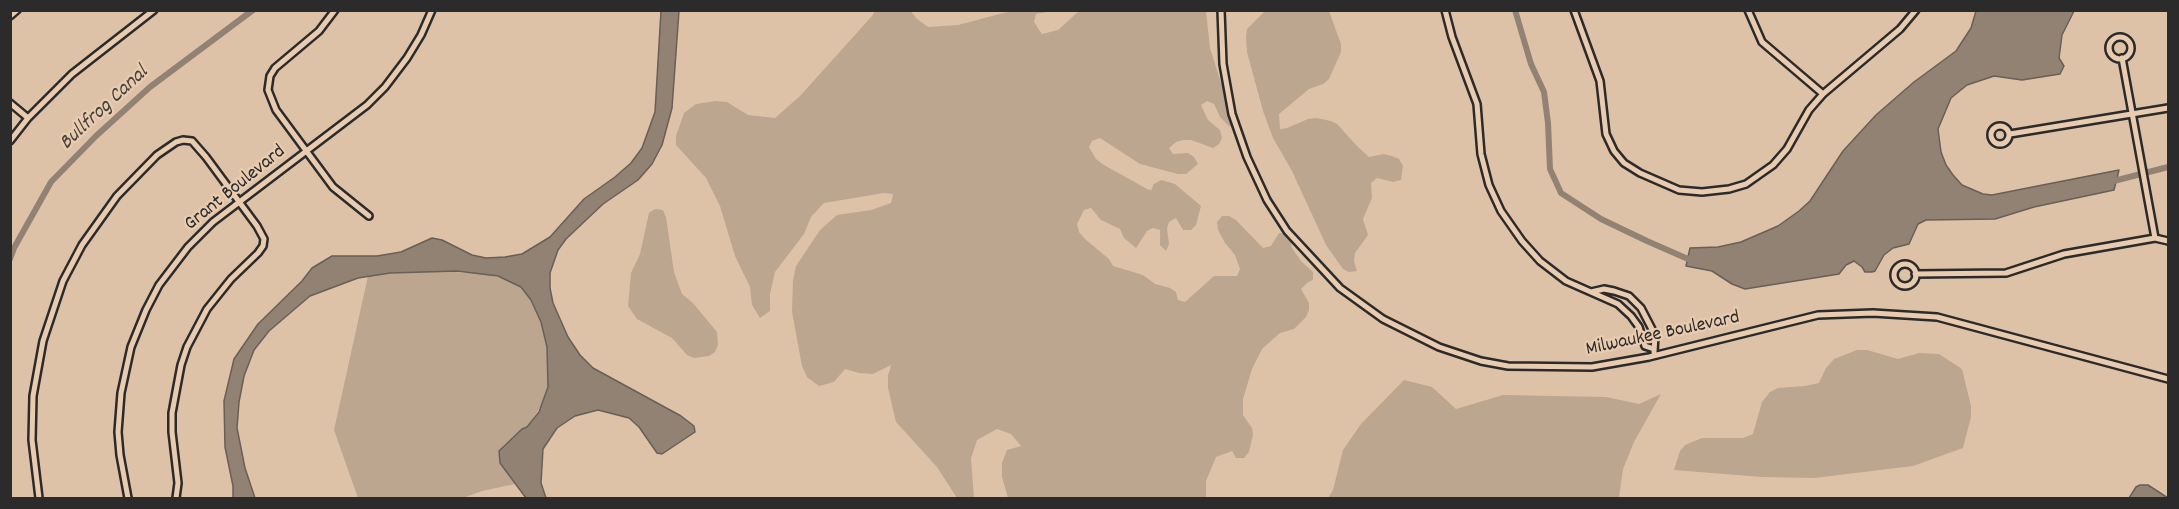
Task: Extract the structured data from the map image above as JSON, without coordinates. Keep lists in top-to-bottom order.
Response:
{
  "streets": {
    "street": ["Grant Boulevard", "Milwaukee Boulevard"]
  },
  "water": ["Bullfrog Canal"]
}
